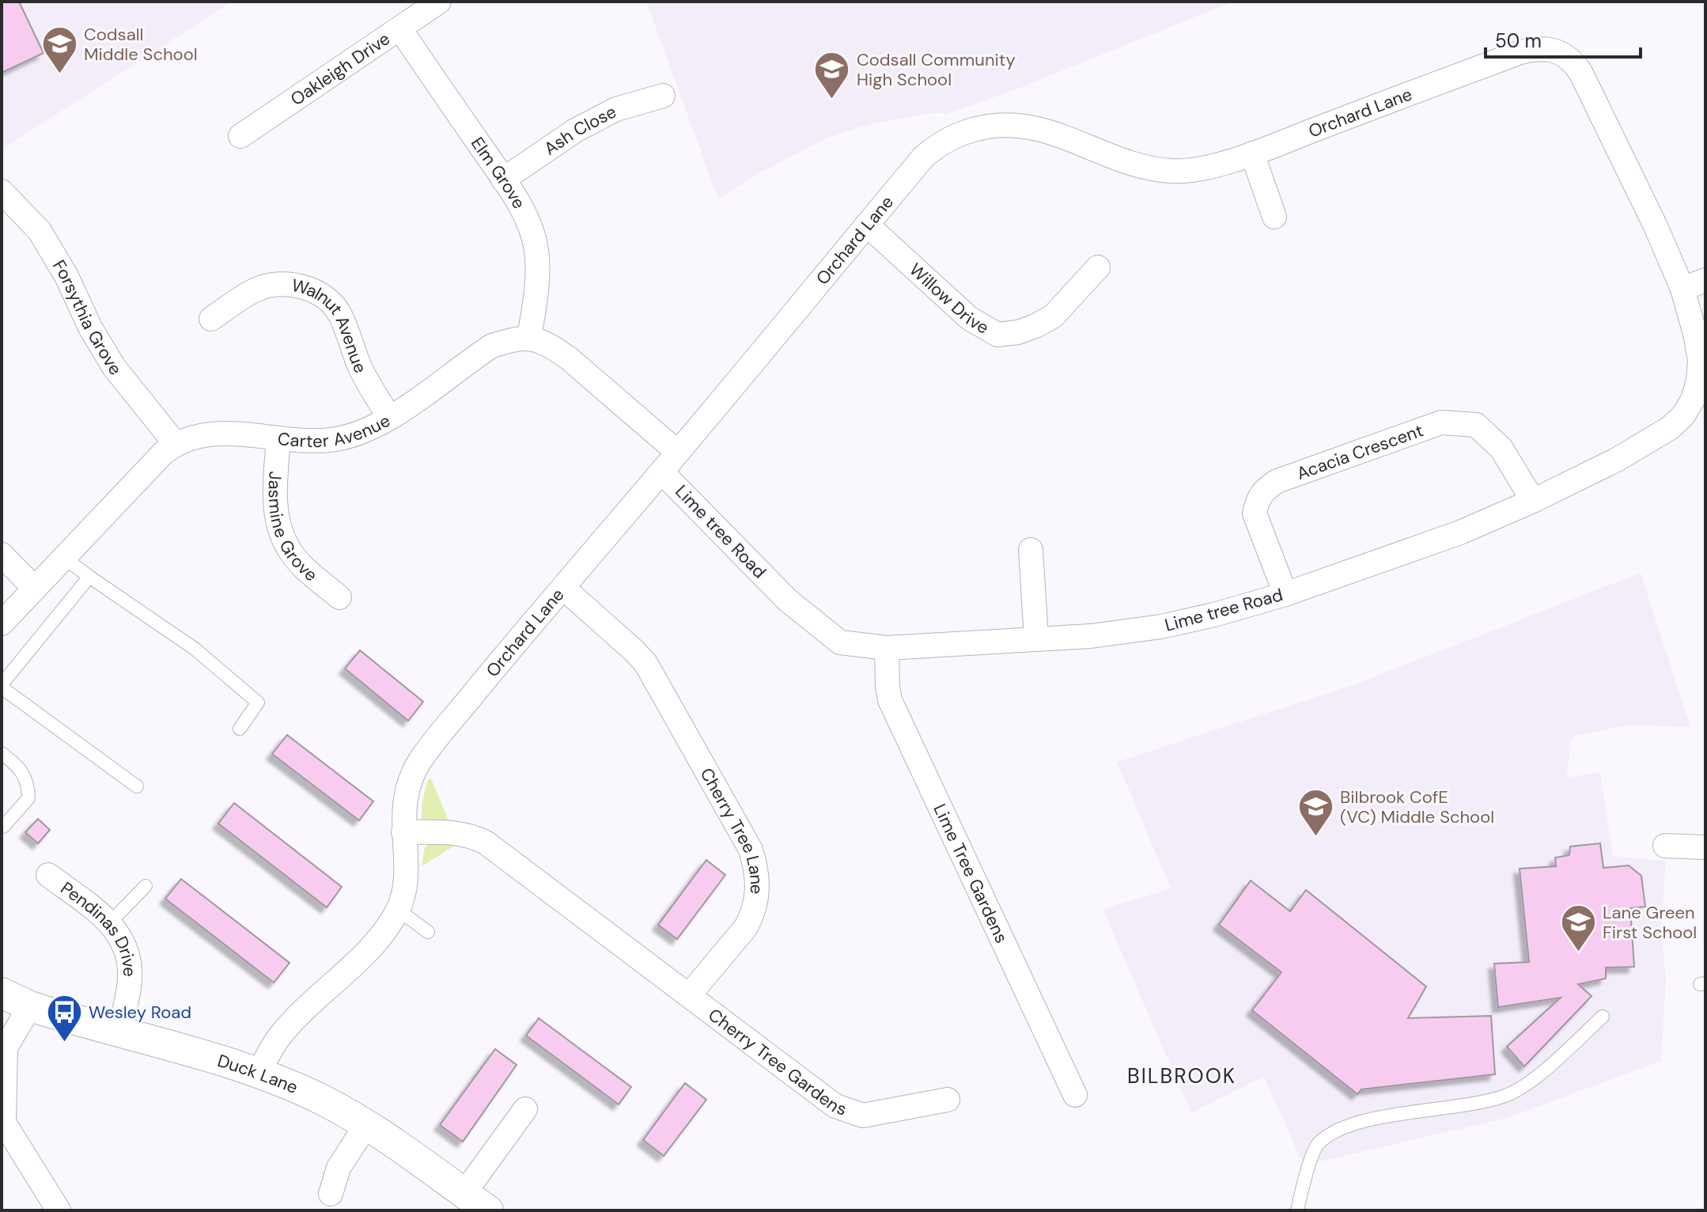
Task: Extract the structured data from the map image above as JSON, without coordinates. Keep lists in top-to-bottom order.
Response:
{
  "streets": {
    "street": [
      "Oakleigh Drive",
      "Orchard Lane",
      "Ash Close",
      "Elm Grove",
      "Willow Drive",
      "Forsythia Grove",
      "Walnut Avenue",
      "Carter Avenue",
      "Acacia Crescent",
      "Jasmine Grove",
      "Lime tree Road",
      "Cherry Tree Lane",
      "Lime Tree Gardens",
      "Pendinas Drive",
      "Cherry Tree Gardens",
      "Duck Lane"
    ]
  },
  "crossings": [
    ["Oakleigh Drive", "Elm Grove"],
    ["Orchard Lane", "Willow Drive"],
    ["Orchard Lane", "Lime tree Road"],
    ["Orchard Lane", "Cherry Tree Lane"],
    ["Orchard Lane", "Duck Lane"],
    ["Ash Close", "Elm Grove"],
    ["Elm Grove", "Carter Avenue"],
    ["Forsythia Grove", "Carter Avenue"],
    ["Walnut Avenue", "Carter Avenue"],
    ["Carter Avenue", "Jasmine Grove"],
    ["Acacia Crescent", "Lime tree Road"],
    ["Lime tree Road", "Lime Tree Gardens"],
    ["Cherry Tree Lane", "Cherry Tree Gardens"],
    ["Pendinas Drive", "Duck Lane"]
  ],
  "districts": ["BILBROOK"],
  "places": {
    "school or university": [
      "Codsall Middle School",
      "Codsall Community High School",
      "Bilbrook CofE (VC) Middle School",
      "Lane Green First School"
    ],
    "bus stop": ["Wesley Road"]
  },
  "scale_bar": "50 m"
}
